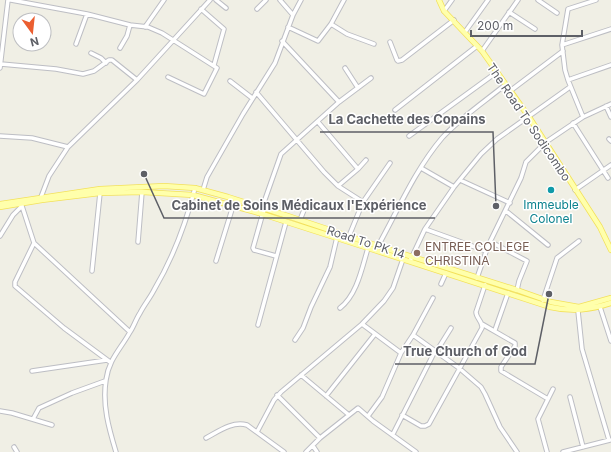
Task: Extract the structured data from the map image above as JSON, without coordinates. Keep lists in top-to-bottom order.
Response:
{
  "streets": {
    "main road": ["The Road To Sodicombo", "Road To PK 14"]
  },
  "places": [
    "Cabinet de Soins Médicaux l'Expérience",
    "Immeuble Colonel",
    "La Cachette des Copains",
    "ENTREE COLLEGE CHRISTINA",
    "True Church of God"
  ],
  "scale_bar": "200 m",
  "north": "bottom"
}
